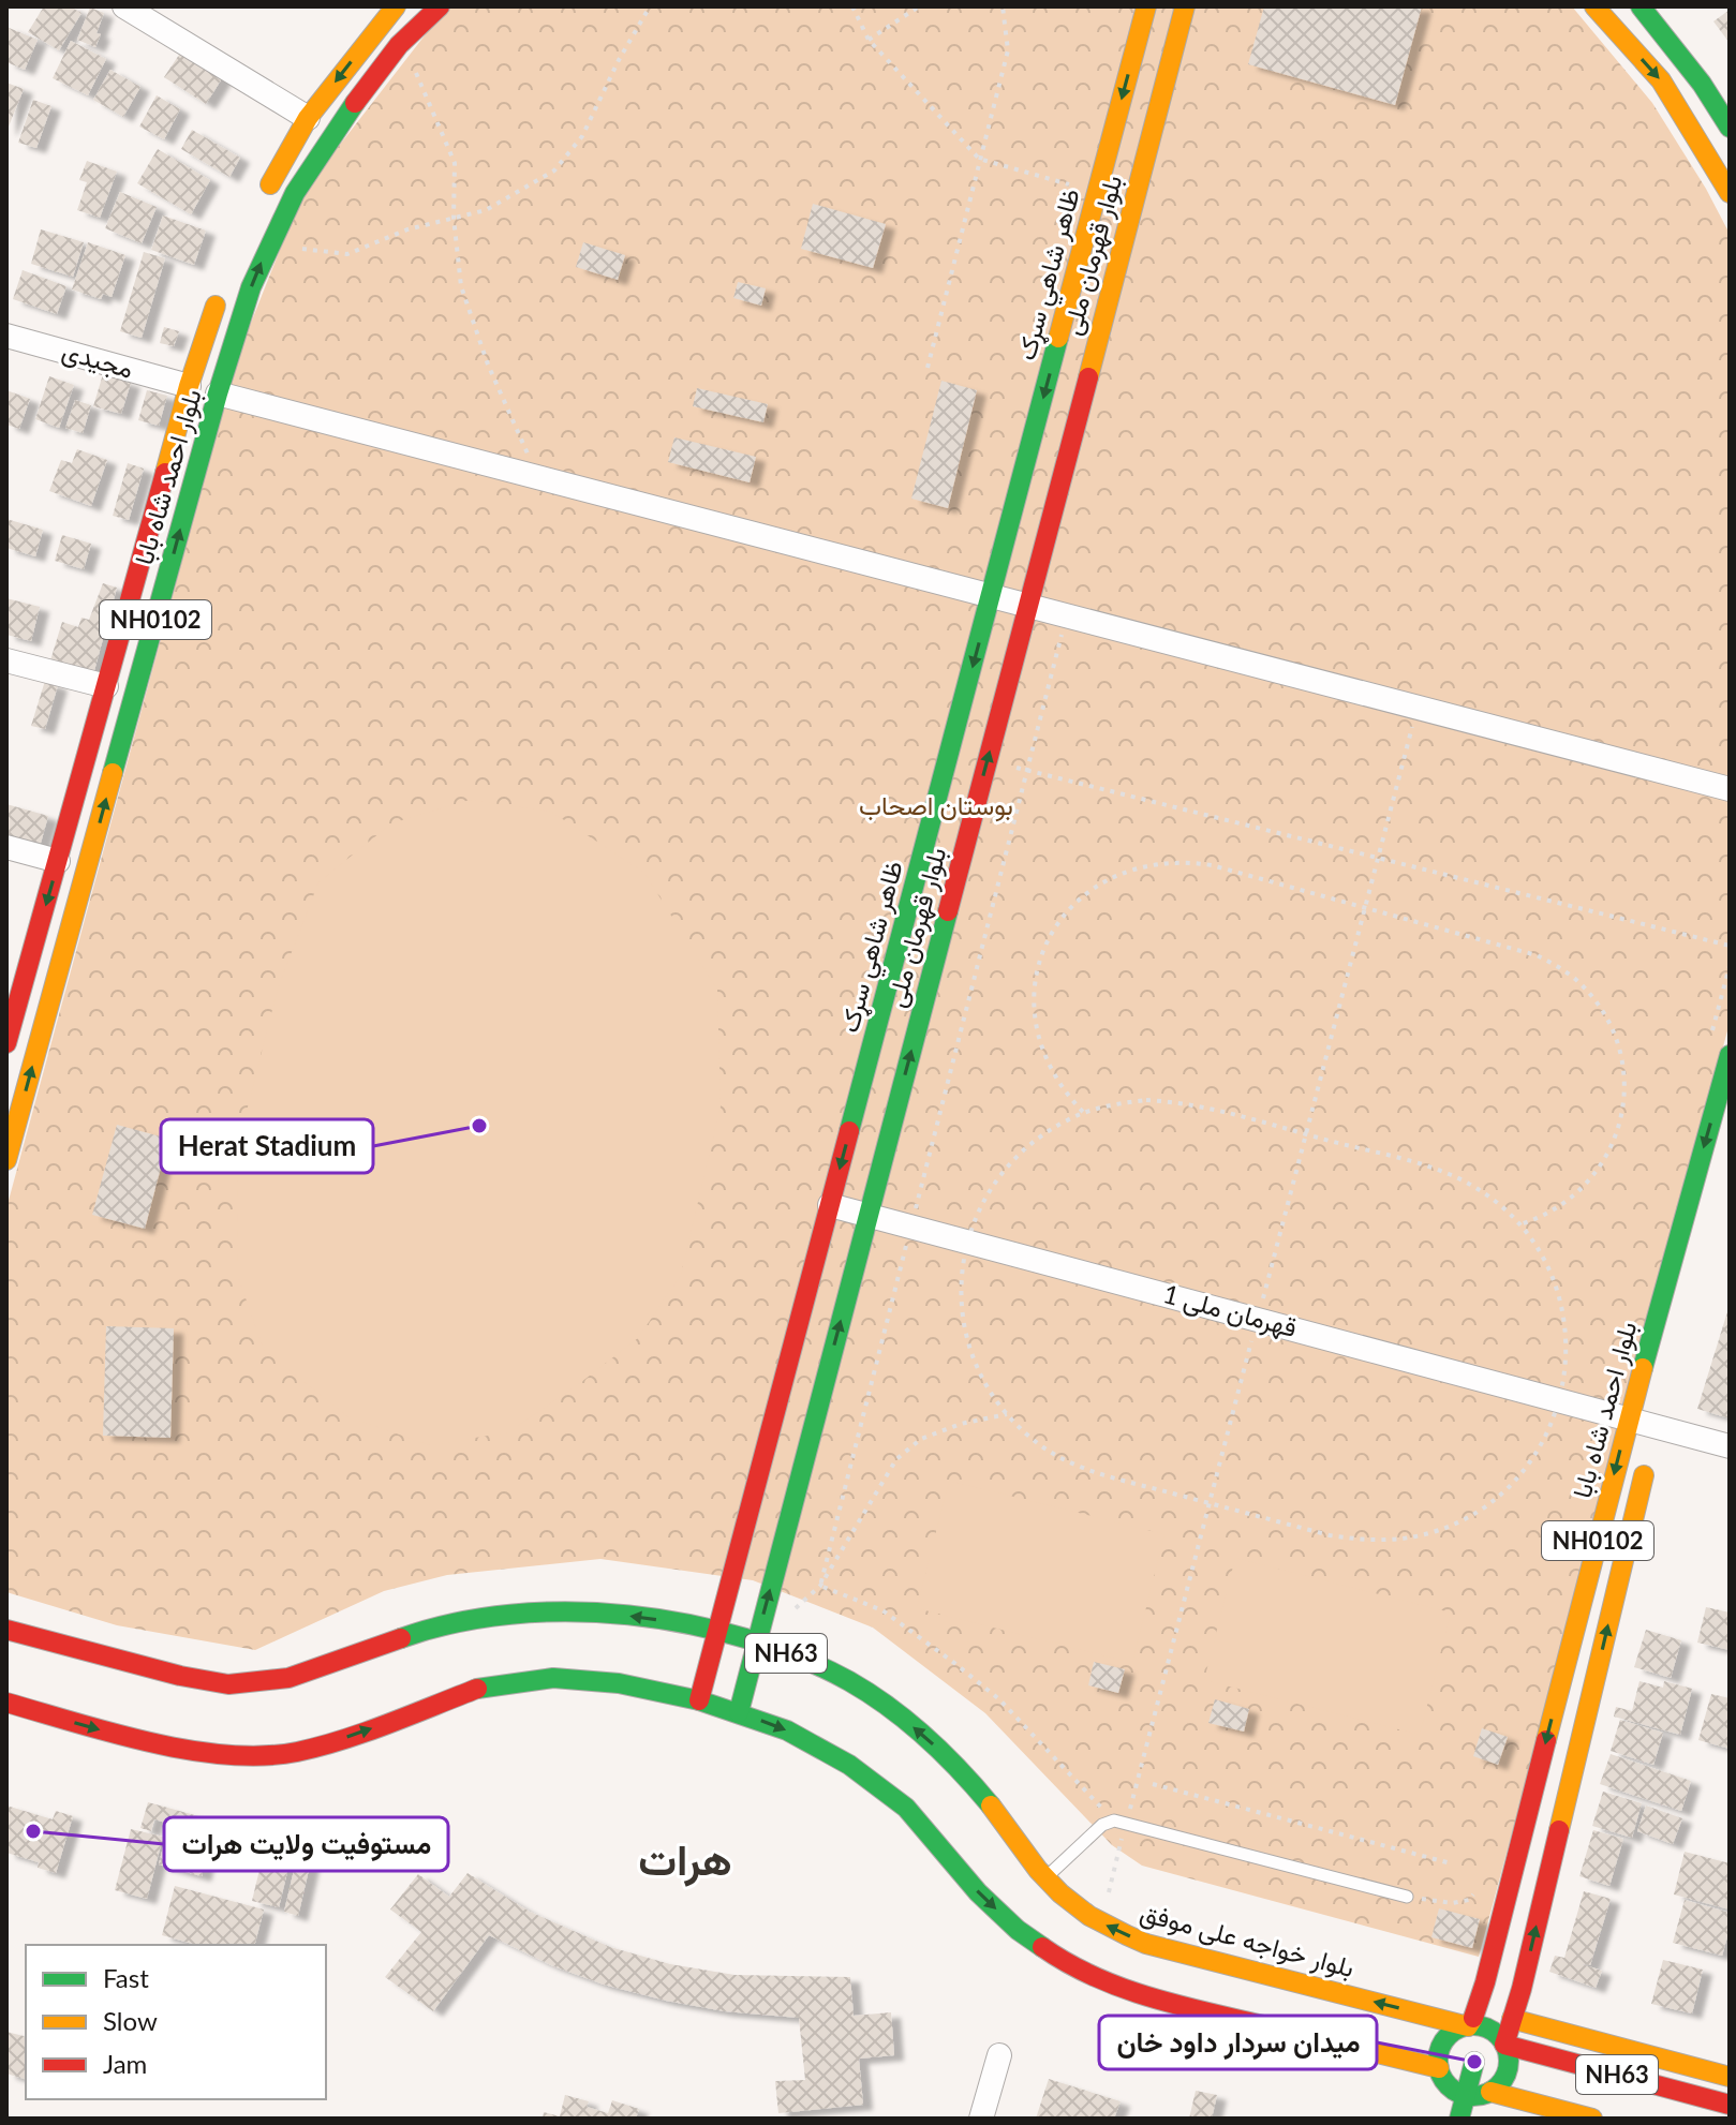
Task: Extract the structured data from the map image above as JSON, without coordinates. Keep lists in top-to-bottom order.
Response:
{
  "streets": {
    "main road": [
      "بلوار قهرمان ملی",
      "ظاهر شاهي سړک",
      "بلوار احمد شاه بابا",
      "NH0102",
      "NH63",
      "بلوار خواجه علی موفق"
    ],
    "street": ["مجیدی", "قهرمان ملی 1"]
  },
  "crossings": [
    ["بلوار قهرمان ملی", "قهرمان ملی 1"],
    ["بلوار قهرمان ملی", "بلوار خواجه علی موفق"],
    ["ظاهر شاهي سړک", "قهرمان ملی 1"],
    ["ظاهر شاهي سړک", "بلوار خواجه علی موفق"],
    ["مجیدی", "بلوار احمد شاه بابا"],
    ["بلوار احمد شاه بابا", "قهرمان ملی 1"],
    ["بلوار احمد شاه بابا", "NH63"],
    ["بلوار احمد شاه بابا", "بلوار خواجه علی موفق"],
    ["NH63", "بلوار خواجه علی موفق"]
  ],
  "one_way": ["بلوار قهرمان ملی", "ظاهر شاهي سړک"],
  "districts": ["هرات"],
  "parks": ["بوستان اصحاب"],
  "places": ["Herat Stadium", "مستوفیت ولایت هرات", "میدان سردار داود خان"],
  "legend": ["Fast", "Slow", "Jam"]
}
